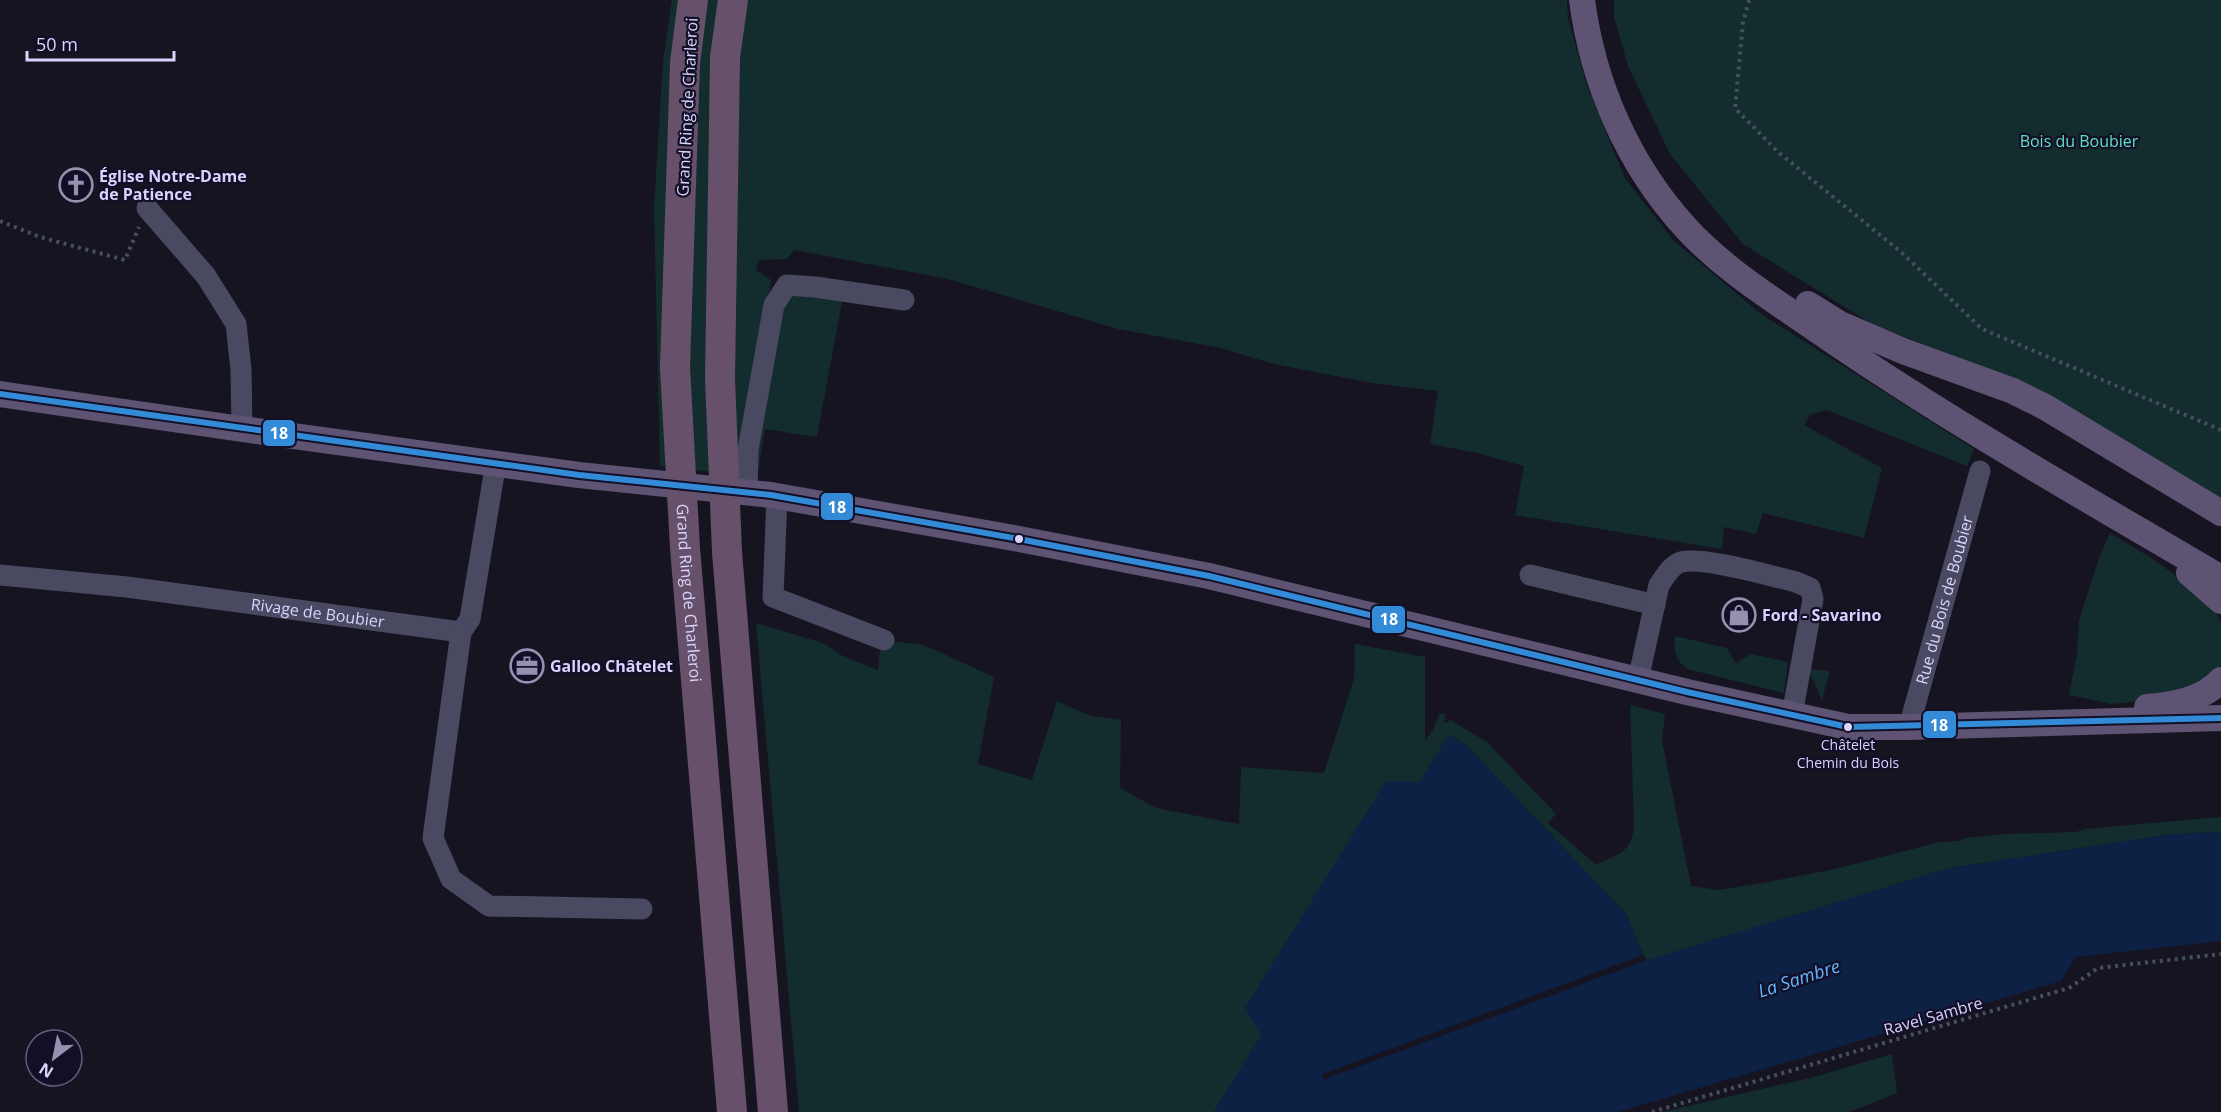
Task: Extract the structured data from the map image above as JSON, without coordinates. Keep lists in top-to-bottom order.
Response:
{
  "streets": {
    "highway": ["Grand Ring de Charleroi"],
    "street": ["Rue du Bois de Boubier", "Rivage de Boubier"],
    "path": ["Ravel Sambre"]
  },
  "water": ["La Sambre"],
  "parks": ["Bois du Boubier"],
  "places": {
    "church": ["Église Notre-Dame de Patience"],
    "shop": ["Ford - Savarino"],
    "office": ["Galloo Châtelet"],
    "other": ["Châtelet Chemin du Bois"]
  },
  "lines": ["transit line 18"],
  "scale_bar": "50 m",
  "north": "bottom left"
}
